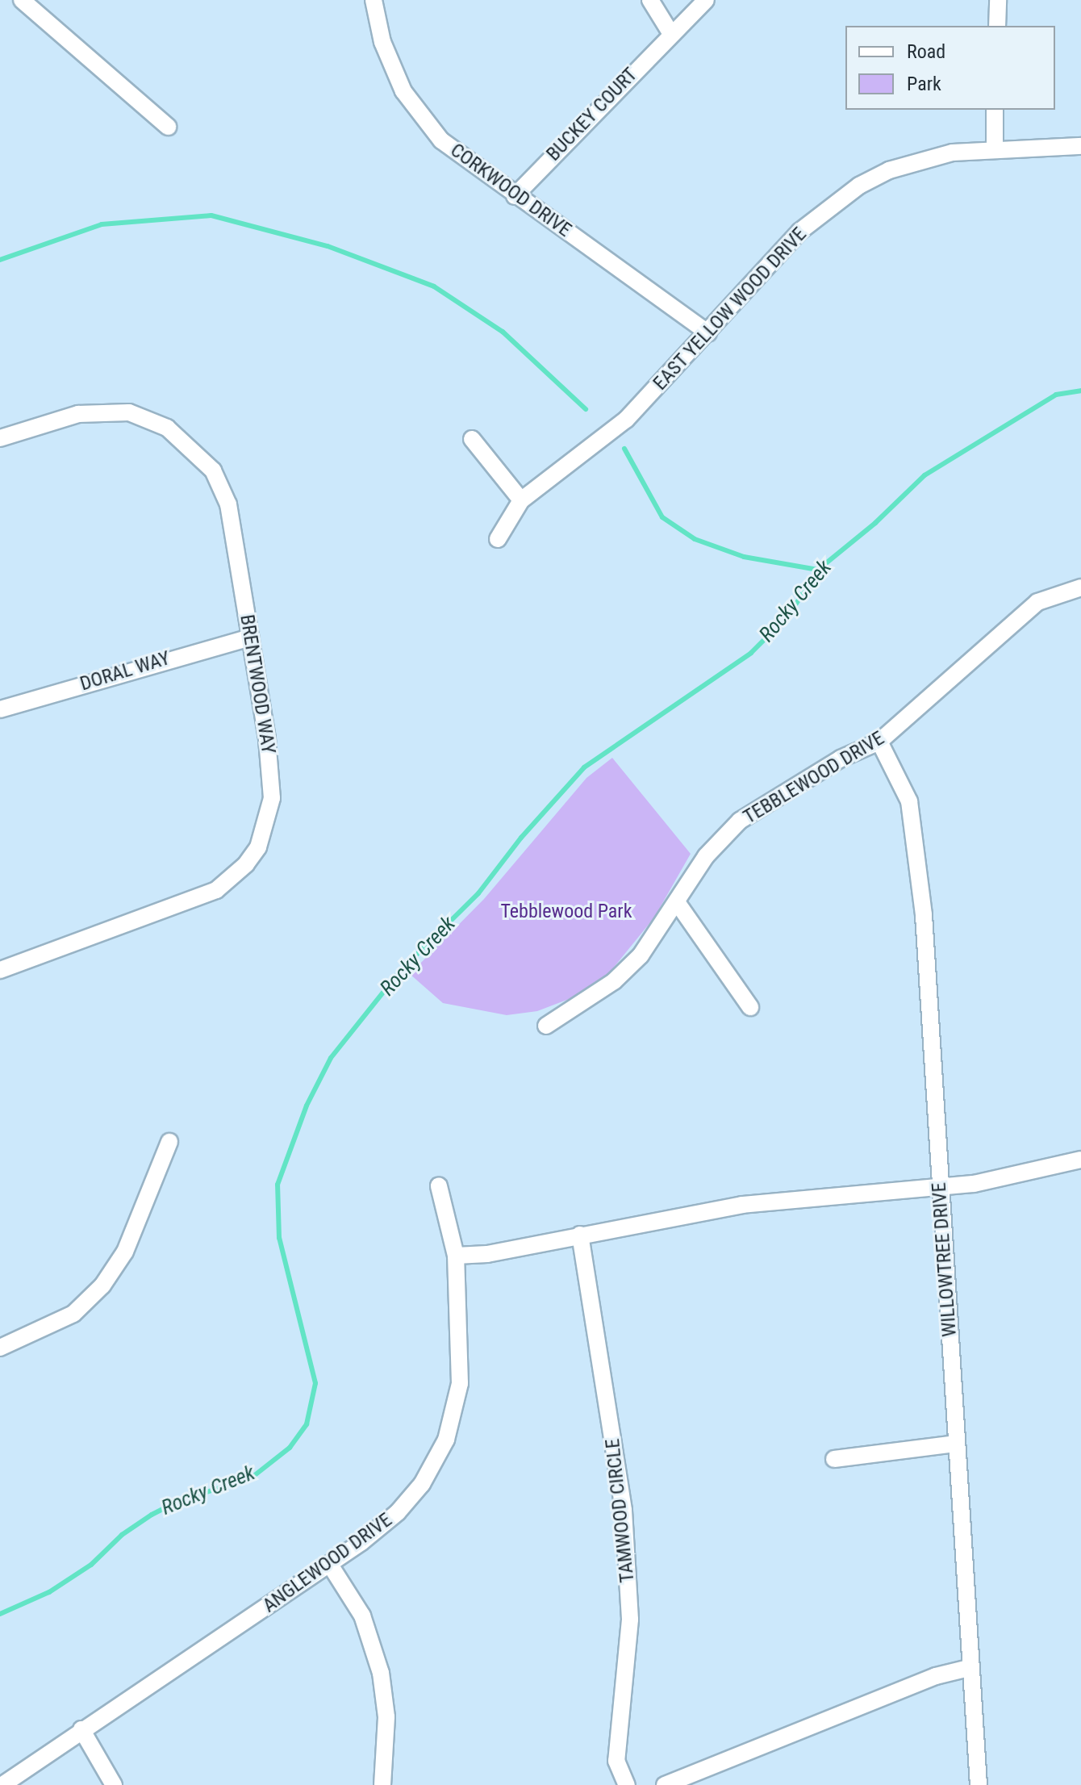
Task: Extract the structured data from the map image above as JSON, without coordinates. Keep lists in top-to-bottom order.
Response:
{
  "streets": {
    "street": [
      "BUCKEY COURT",
      "CORKWOOD DRIVE",
      "EAST YELLOW WOOD DRIVE",
      "DORAL WAY",
      "BRENTWOOD WAY",
      "TEBBLEWOOD DRIVE",
      "WILLOWTREE DRIVE",
      "TAMWOOD CIRCLE",
      "ANGLEWOOD DRIVE"
    ]
  },
  "crossings": [
    ["BUCKEY COURT", "CORKWOOD DRIVE"],
    ["CORKWOOD DRIVE", "EAST YELLOW WOOD DRIVE"],
    ["DORAL WAY", "BRENTWOOD WAY"],
    ["TEBBLEWOOD DRIVE", "WILLOWTREE DRIVE"]
  ],
  "water": ["Rocky Creek"],
  "parks": ["Tebblewood Park"],
  "legend": ["Road", "Park"]
}
